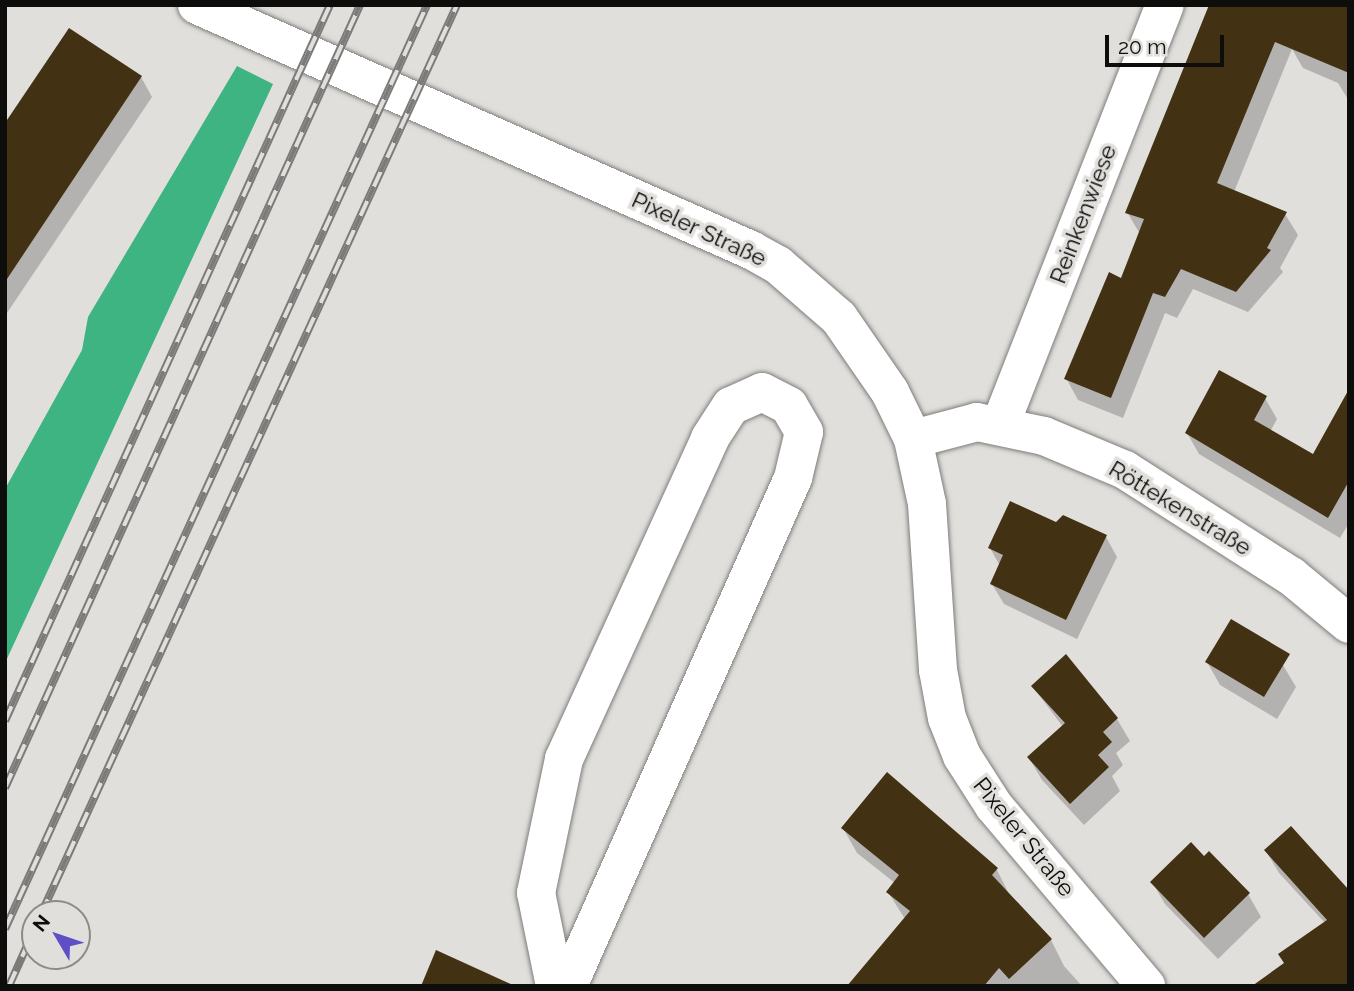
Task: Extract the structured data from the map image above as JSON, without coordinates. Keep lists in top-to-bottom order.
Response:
{
  "streets": {
    "main road": ["Reinkenwiese", "Pixeler Straße", "Röttekenstraße"]
  },
  "crossings": [
    ["Reinkenwiese", "Röttekenstraße"],
    ["Pixeler Straße", "Röttekenstraße"]
  ],
  "scale_bar": "20 m",
  "north": "top left"
}
